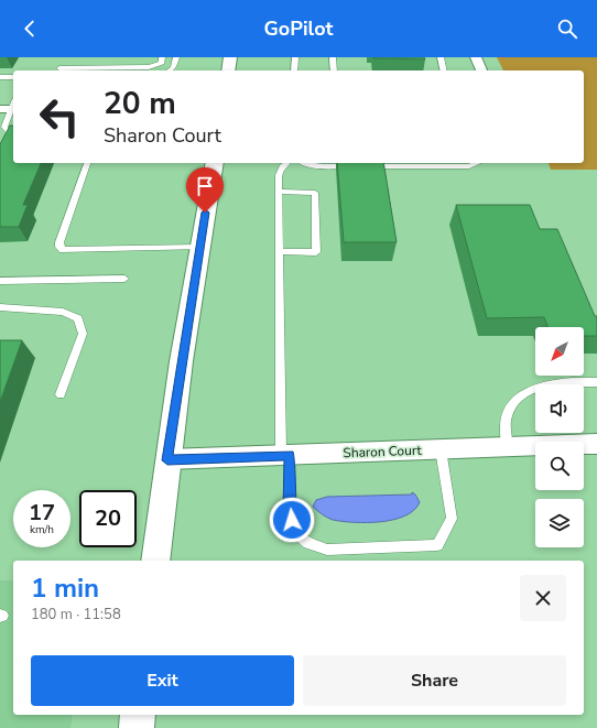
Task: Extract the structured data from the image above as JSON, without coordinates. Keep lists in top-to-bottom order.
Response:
{
  "streets": {
    "street": ["Sharon Court"]
  },
  "north": "bottom left",
  "page": {
    "header": "GoPilot",
    "turn": ["20 m", "Sharon Court"],
    "speed": "17 km/h",
    "limit": "20",
    "heading": ["1 min", "180 m · 11:58"],
    "buttons": ["Exit", "Share"]
  }
}
